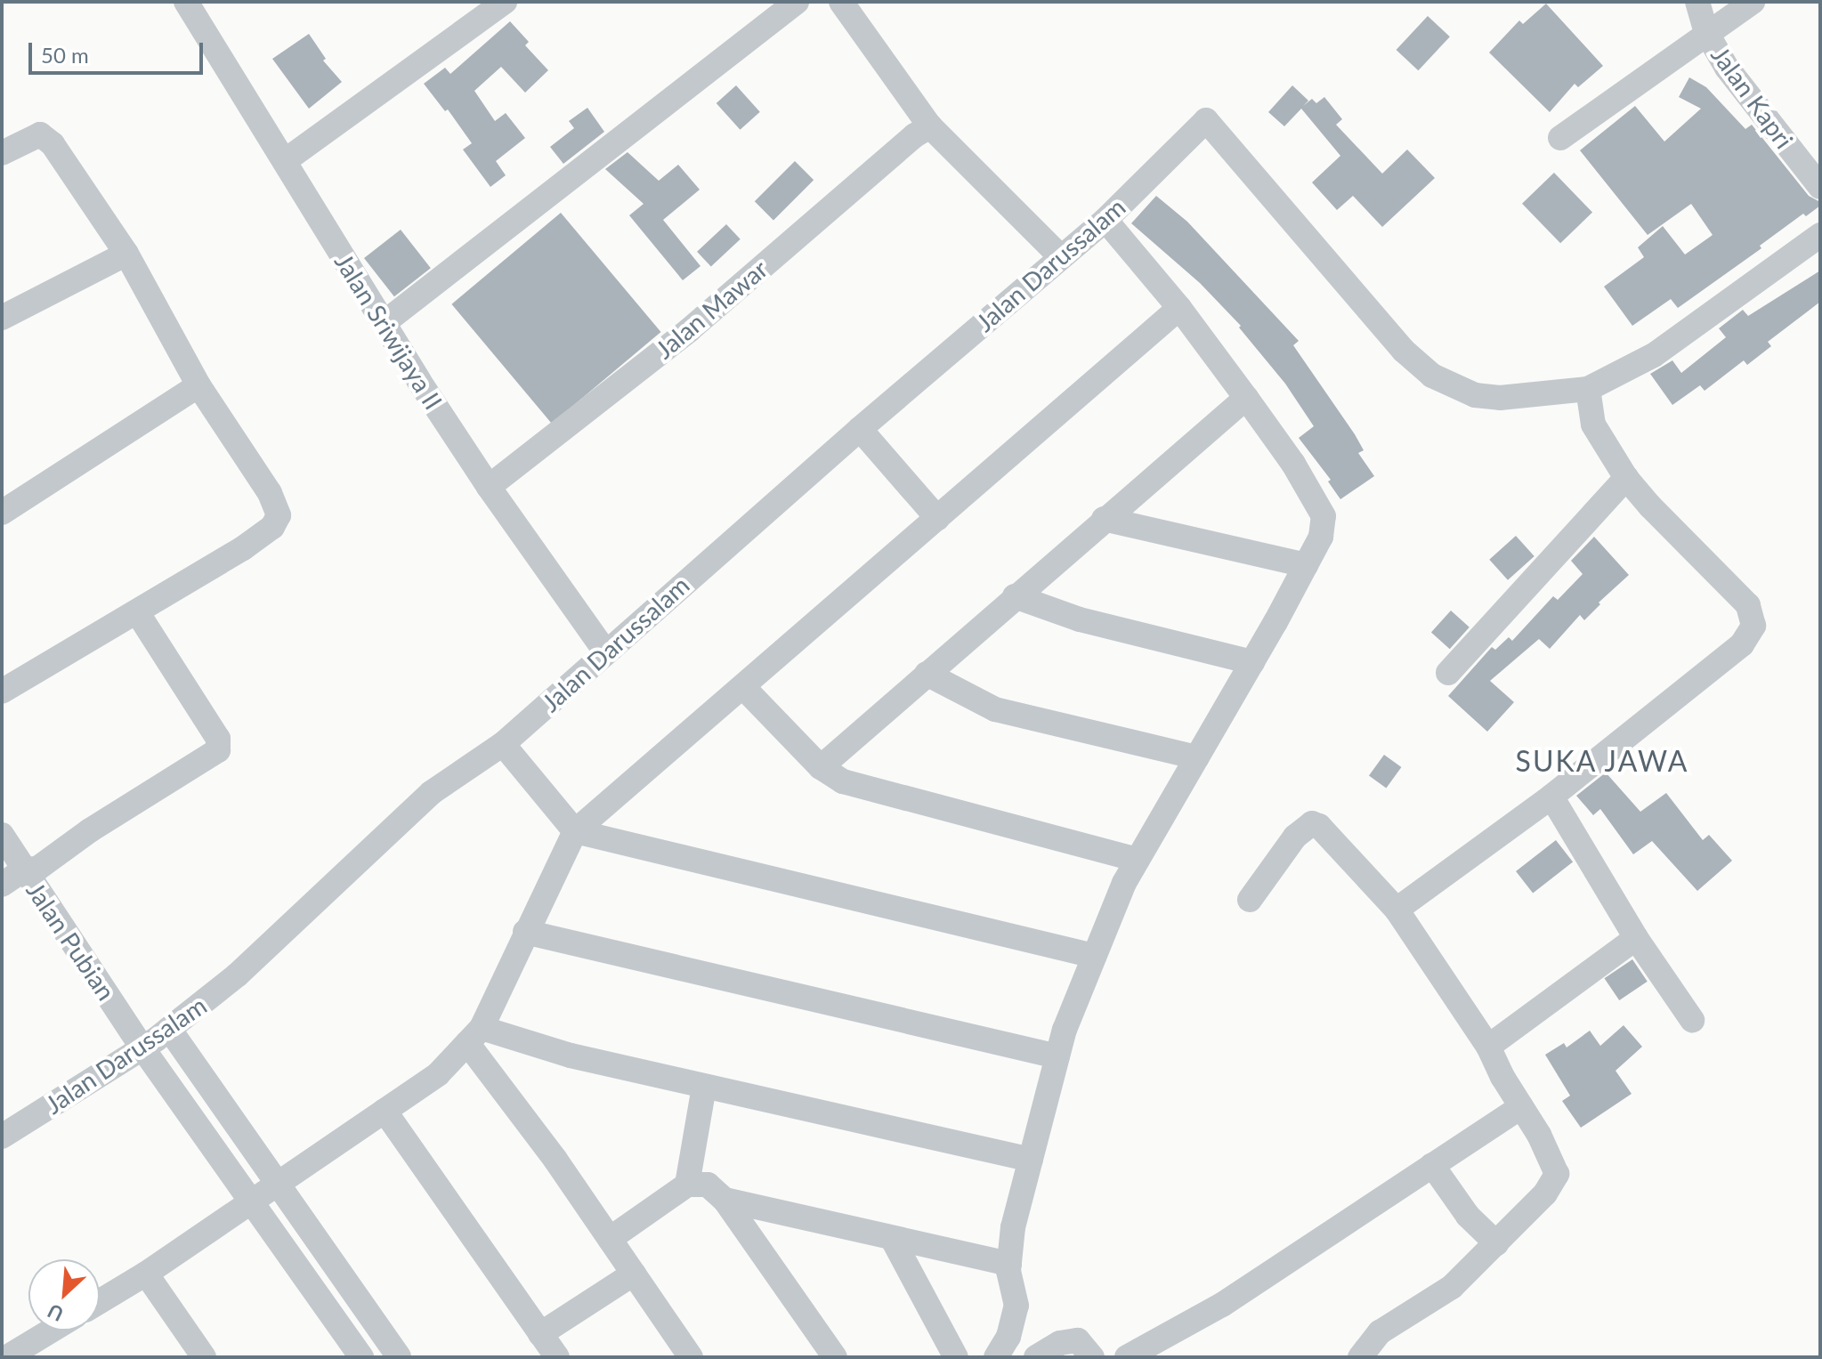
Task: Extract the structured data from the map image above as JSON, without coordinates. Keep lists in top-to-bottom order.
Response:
{
  "streets": {
    "street": [
      "Jalan Kapri",
      "Jalan Darussalam",
      "Jalan Mawar",
      "Jalan Sriwijaya II",
      "Jalan Pubian"
    ]
  },
  "crossings": [
    ["Jalan Darussalam", "Jalan Sriwijaya II"],
    ["Jalan Darussalam", "Jalan Pubian"],
    ["Jalan Mawar", "Jalan Sriwijaya II"]
  ],
  "districts": ["SUKA JAWA"],
  "scale_bar": "50 m",
  "north": "bottom left"
}
